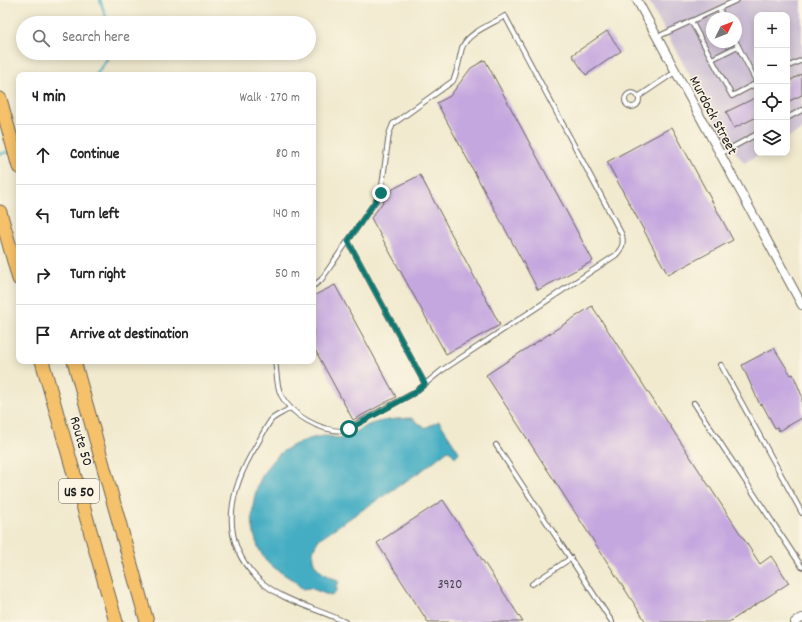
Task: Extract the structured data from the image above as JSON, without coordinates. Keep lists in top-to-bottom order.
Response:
{
  "streets": {
    "highway": ["Route 50", "US 50"],
    "street": ["Murdock Street"]
  },
  "house_numbers": ["3920"],
  "north": "top right",
  "page": {
    "map_buttons": ["+", "−"],
    "search": "Search here",
    "heading": ["4 min", "Walk · 270 m"],
    "list": [
      ["Continue", "80 m"],
      ["Turn left", "140 m"],
      ["Turn right", "50 m"],
      "Arrive at destination"
    ]
  }
}
